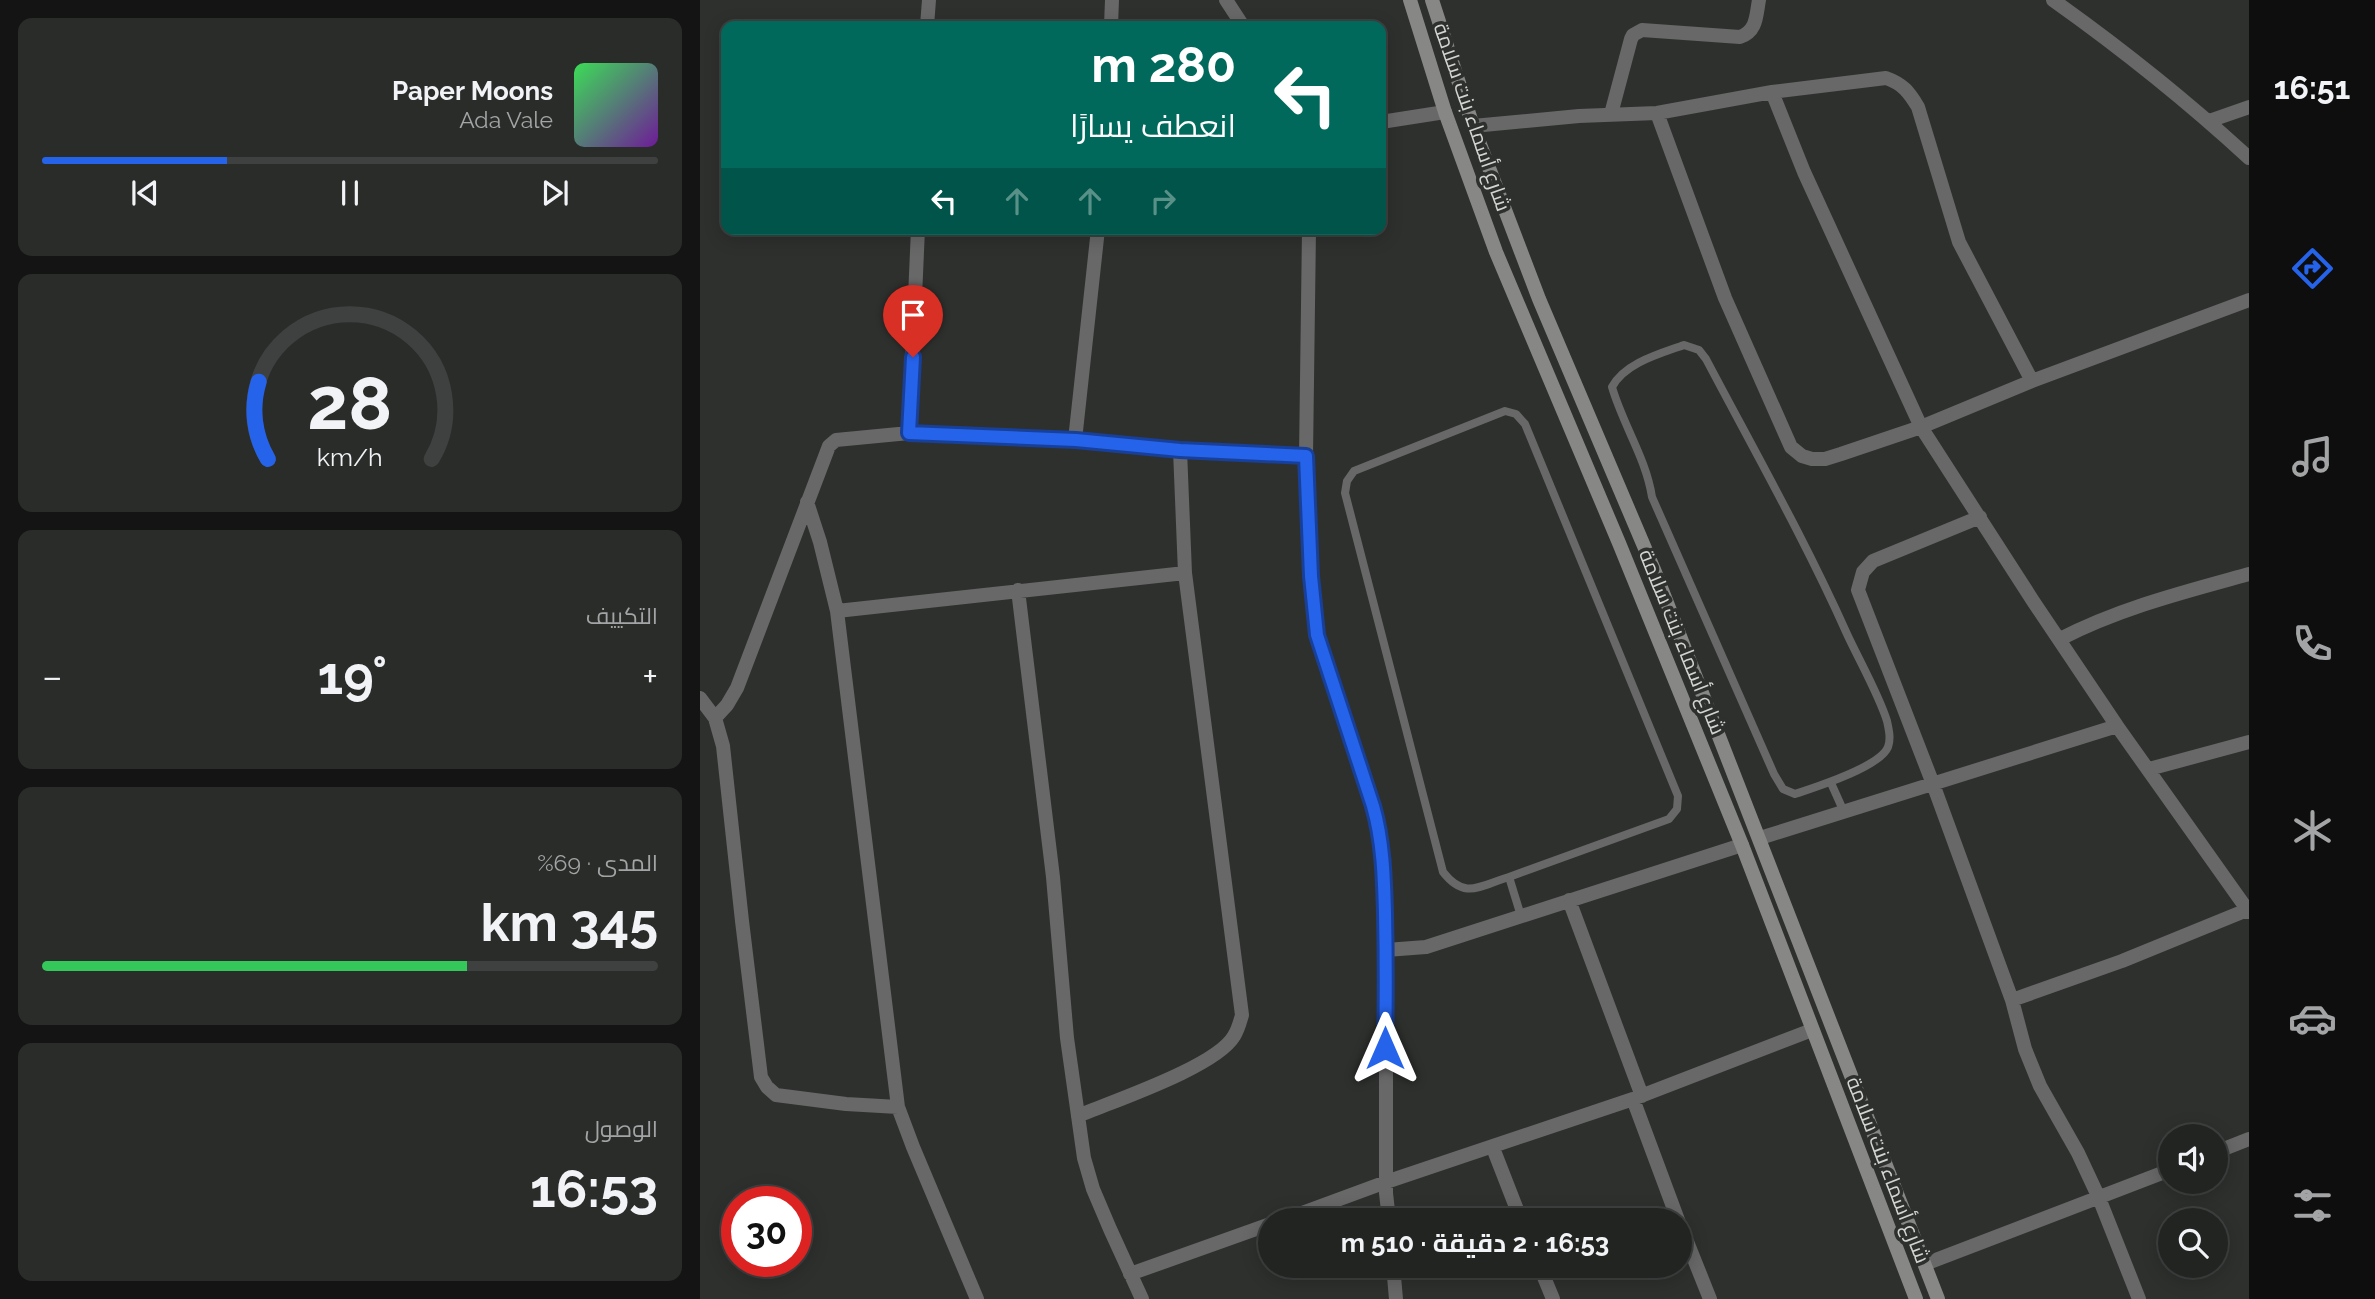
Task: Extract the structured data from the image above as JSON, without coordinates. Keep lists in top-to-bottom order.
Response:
{
  "streets": {
    "main road": ["شارع أسماء بنت سلامة"]
  },
  "page": {
    "tabs": "16:51",
    "turn": ["280 m", "انعطف يسارًا"],
    "song": ["Paper Moons", "Ada Vale"],
    "tile": [
      "التكييف",
      ["المدى · 69%", "345 km"],
      ["الوصول", "16:53"]
    ],
    "heat": ["−", "19°", "+"],
    "limit": "30",
    "trip": "16:53 · 2 دقيقة · 510 m",
    "gauge": ["28", "km/h"]
  }
}
